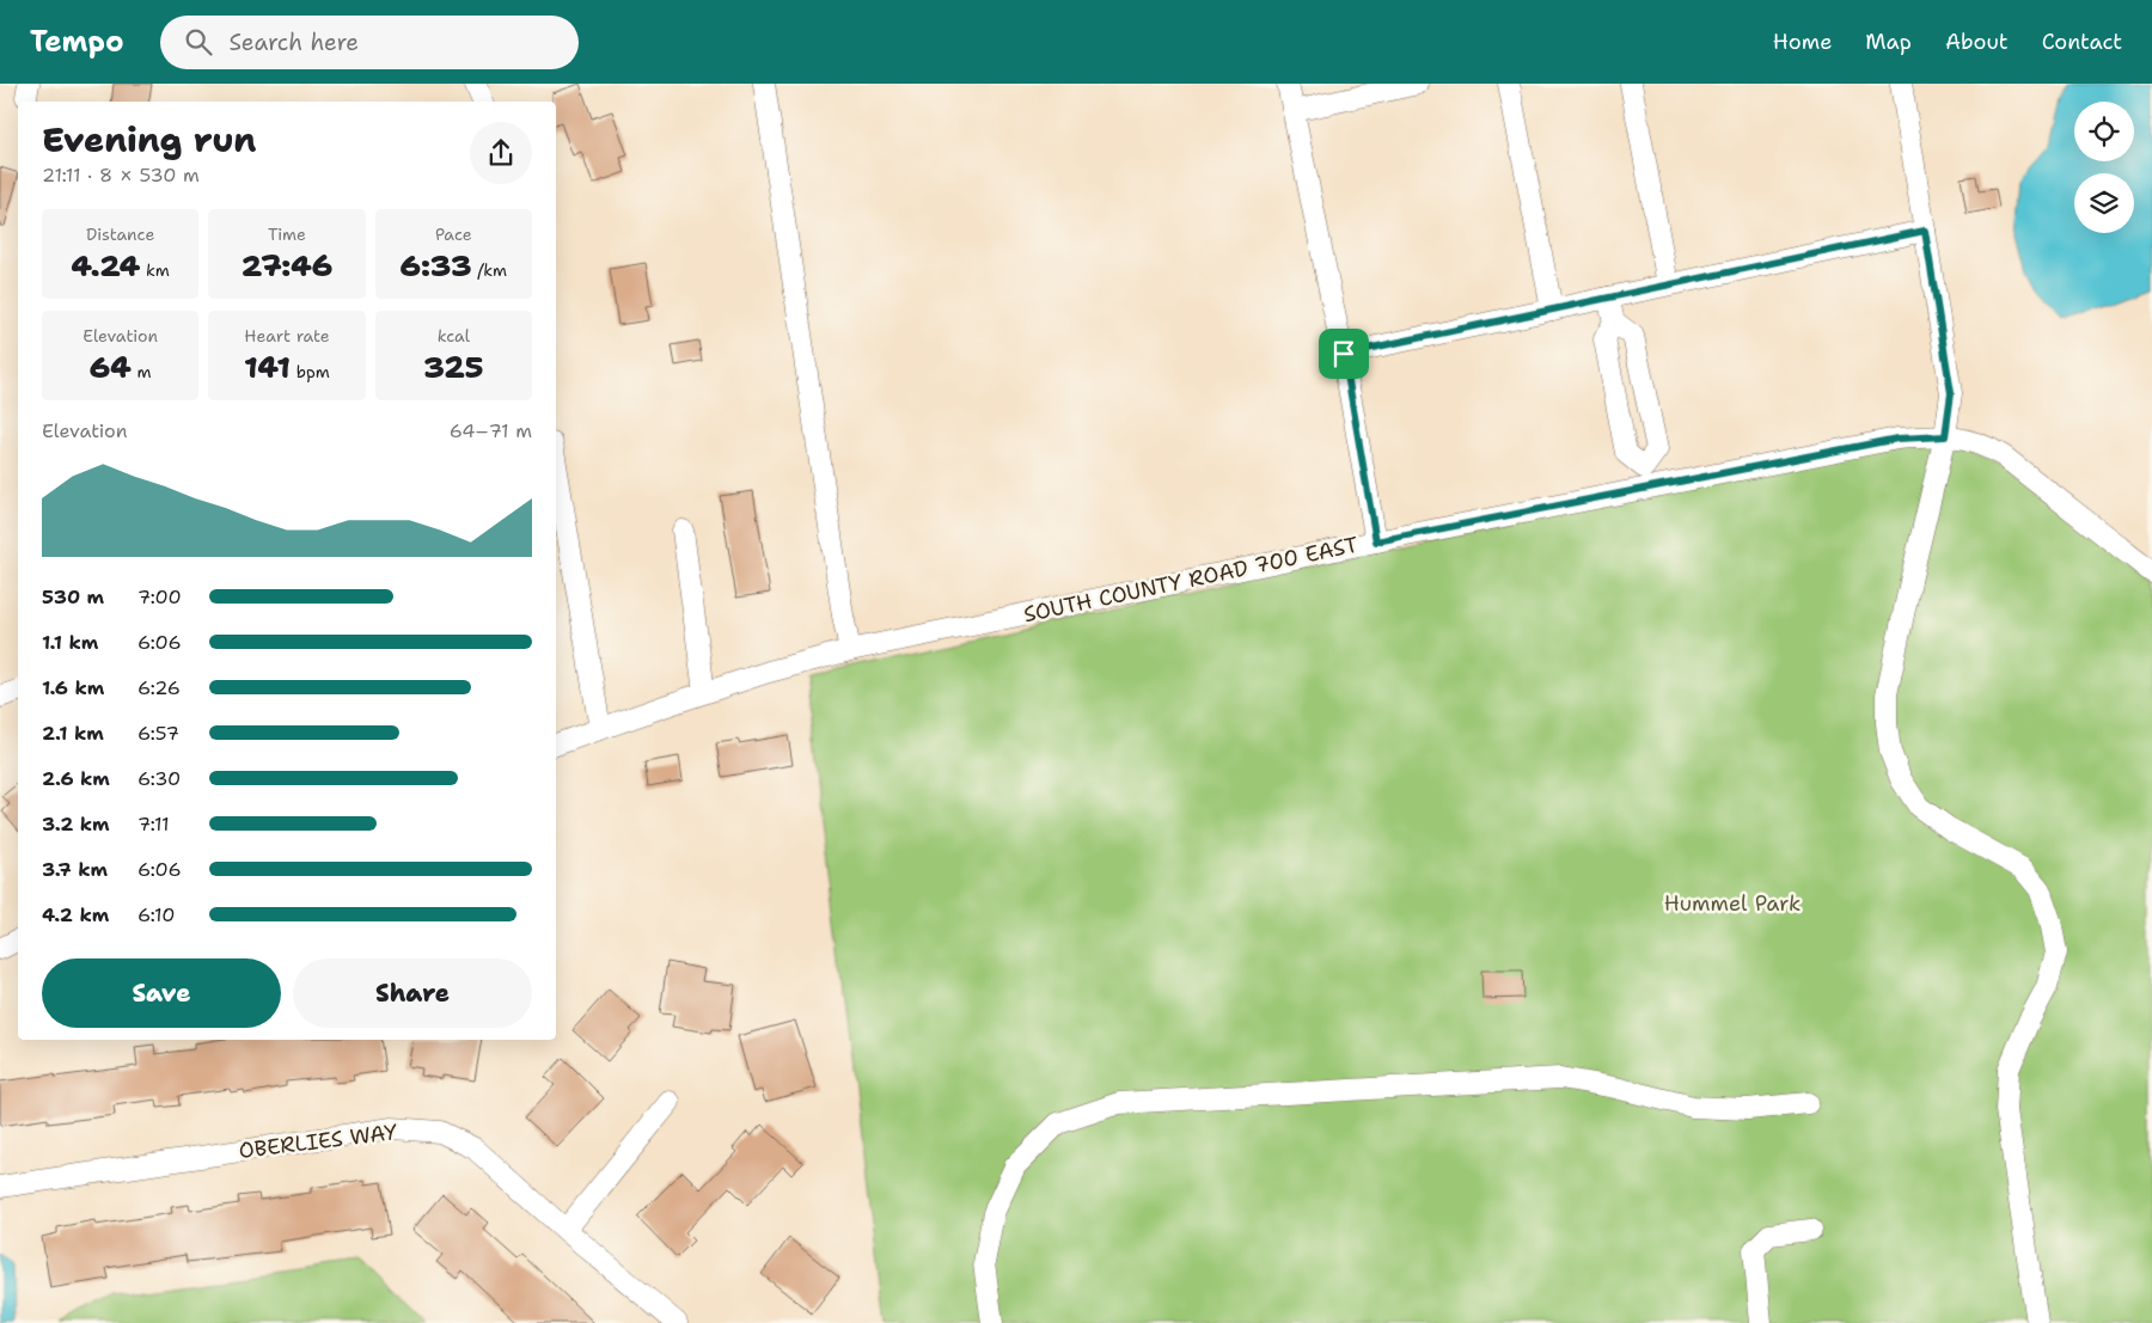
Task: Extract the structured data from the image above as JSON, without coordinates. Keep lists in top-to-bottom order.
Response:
{
  "streets": {
    "street": ["SOUTH COUNTY ROAD 700 EAST", "OBERLIES WAY"]
  },
  "parks": ["Hummel Park"],
  "page": {
    "header": "Tempo",
    "search": "Search here",
    "nav": [
      "Home",
      "Map",
      "About",
      "Contact"
    ],
    "heading": ["Evening run", "21:11 · 8 × 530 m"],
    "stats": [
      ["Distance", "4.24 km"],
      ["Time", "27:46"],
      ["Pace", "6:33 /km"],
      ["Elevation", "64 m"],
      ["Heart rate", "141 bpm"],
      ["kcal", "325"]
    ],
    "chart": ["Elevation", "64–71 m"],
    "list": [
      {
        "name": "530 m",
        "note": "7:00"
      },
      {
        "name": "1.1 km",
        "note": "6:06"
      },
      {
        "name": "1.6 km",
        "note": "6:26"
      },
      {
        "name": "2.1 km",
        "note": "6:57"
      },
      {
        "name": "2.6 km",
        "note": "6:30"
      },
      {
        "name": "3.2 km",
        "note": "7:11"
      },
      {
        "name": "3.7 km",
        "note": "6:06"
      },
      {
        "name": "4.2 km",
        "note": "6:10"
      }
    ],
    "buttons": ["Save", "Share"]
  }
}
